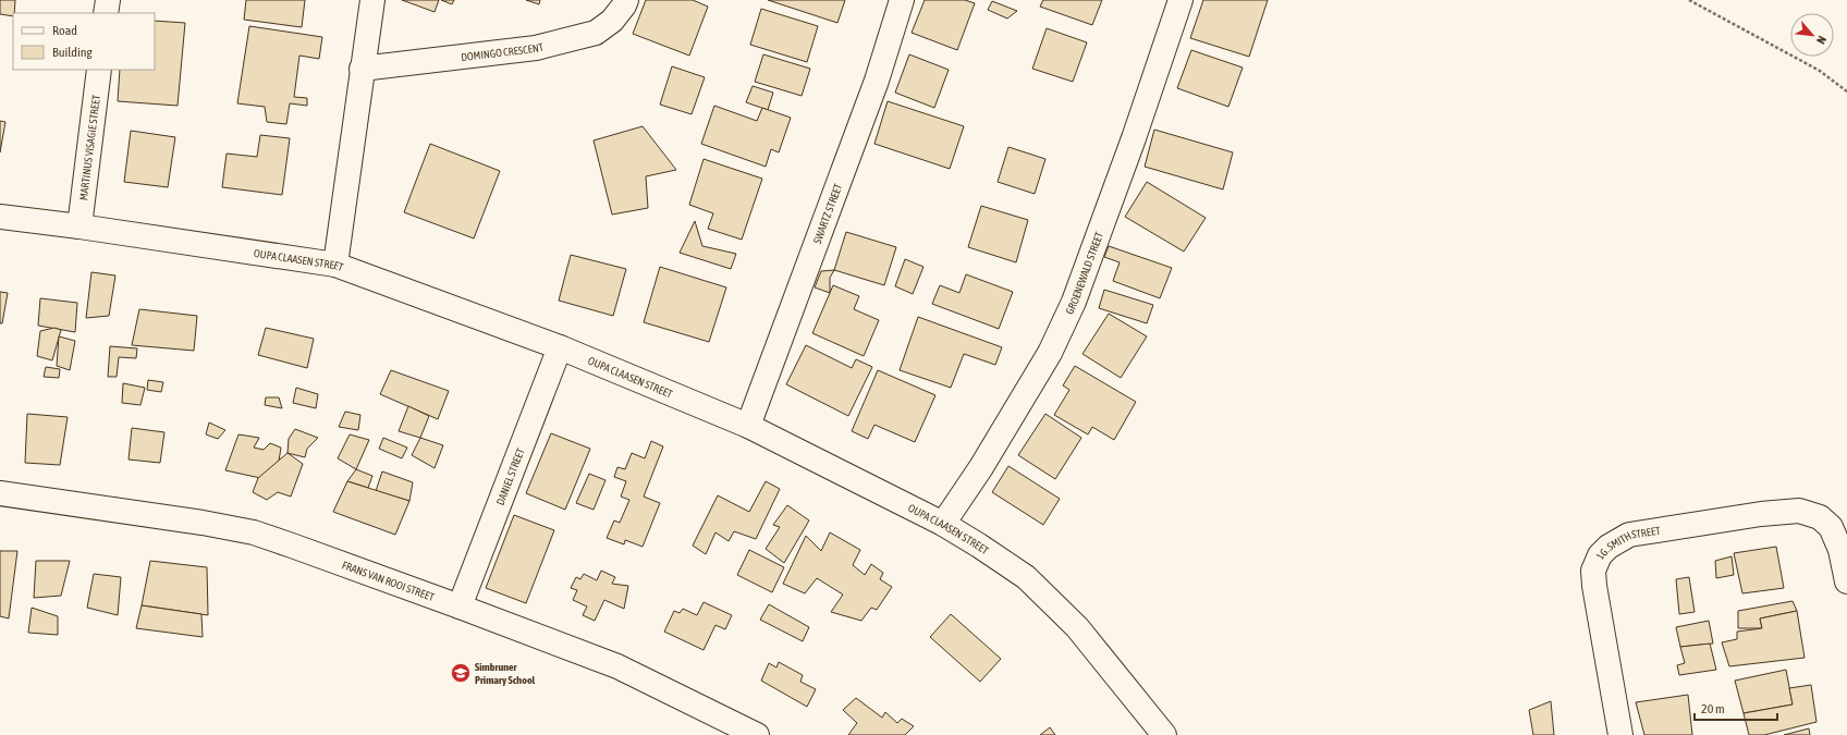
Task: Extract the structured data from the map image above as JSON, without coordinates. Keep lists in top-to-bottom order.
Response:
{
  "streets": {
    "street": [
      "DOMINGO CRESCENT",
      "MARTINUS VISAGIE STREET",
      "SWARTZ STREET",
      "OUPA CLAASEN STREET",
      "GROENEWALD STREET",
      "DANIEL STREET",
      "J.G. SMITH STREET",
      "FRANS VAN ROOI STREET"
    ]
  },
  "crossings": [
    ["MARTINUS VISAGIE STREET", "OUPA CLAASEN STREET"],
    ["SWARTZ STREET", "OUPA CLAASEN STREET"],
    ["OUPA CLAASEN STREET", "GROENEWALD STREET"],
    ["OUPA CLAASEN STREET", "DANIEL STREET"],
    ["DANIEL STREET", "FRANS VAN ROOI STREET"]
  ],
  "places": {
    "school or university": ["Simbruner Primary School"]
  },
  "legend": ["Road", "Building"],
  "scale_bar": "20 m",
  "north": "bottom right"
}
